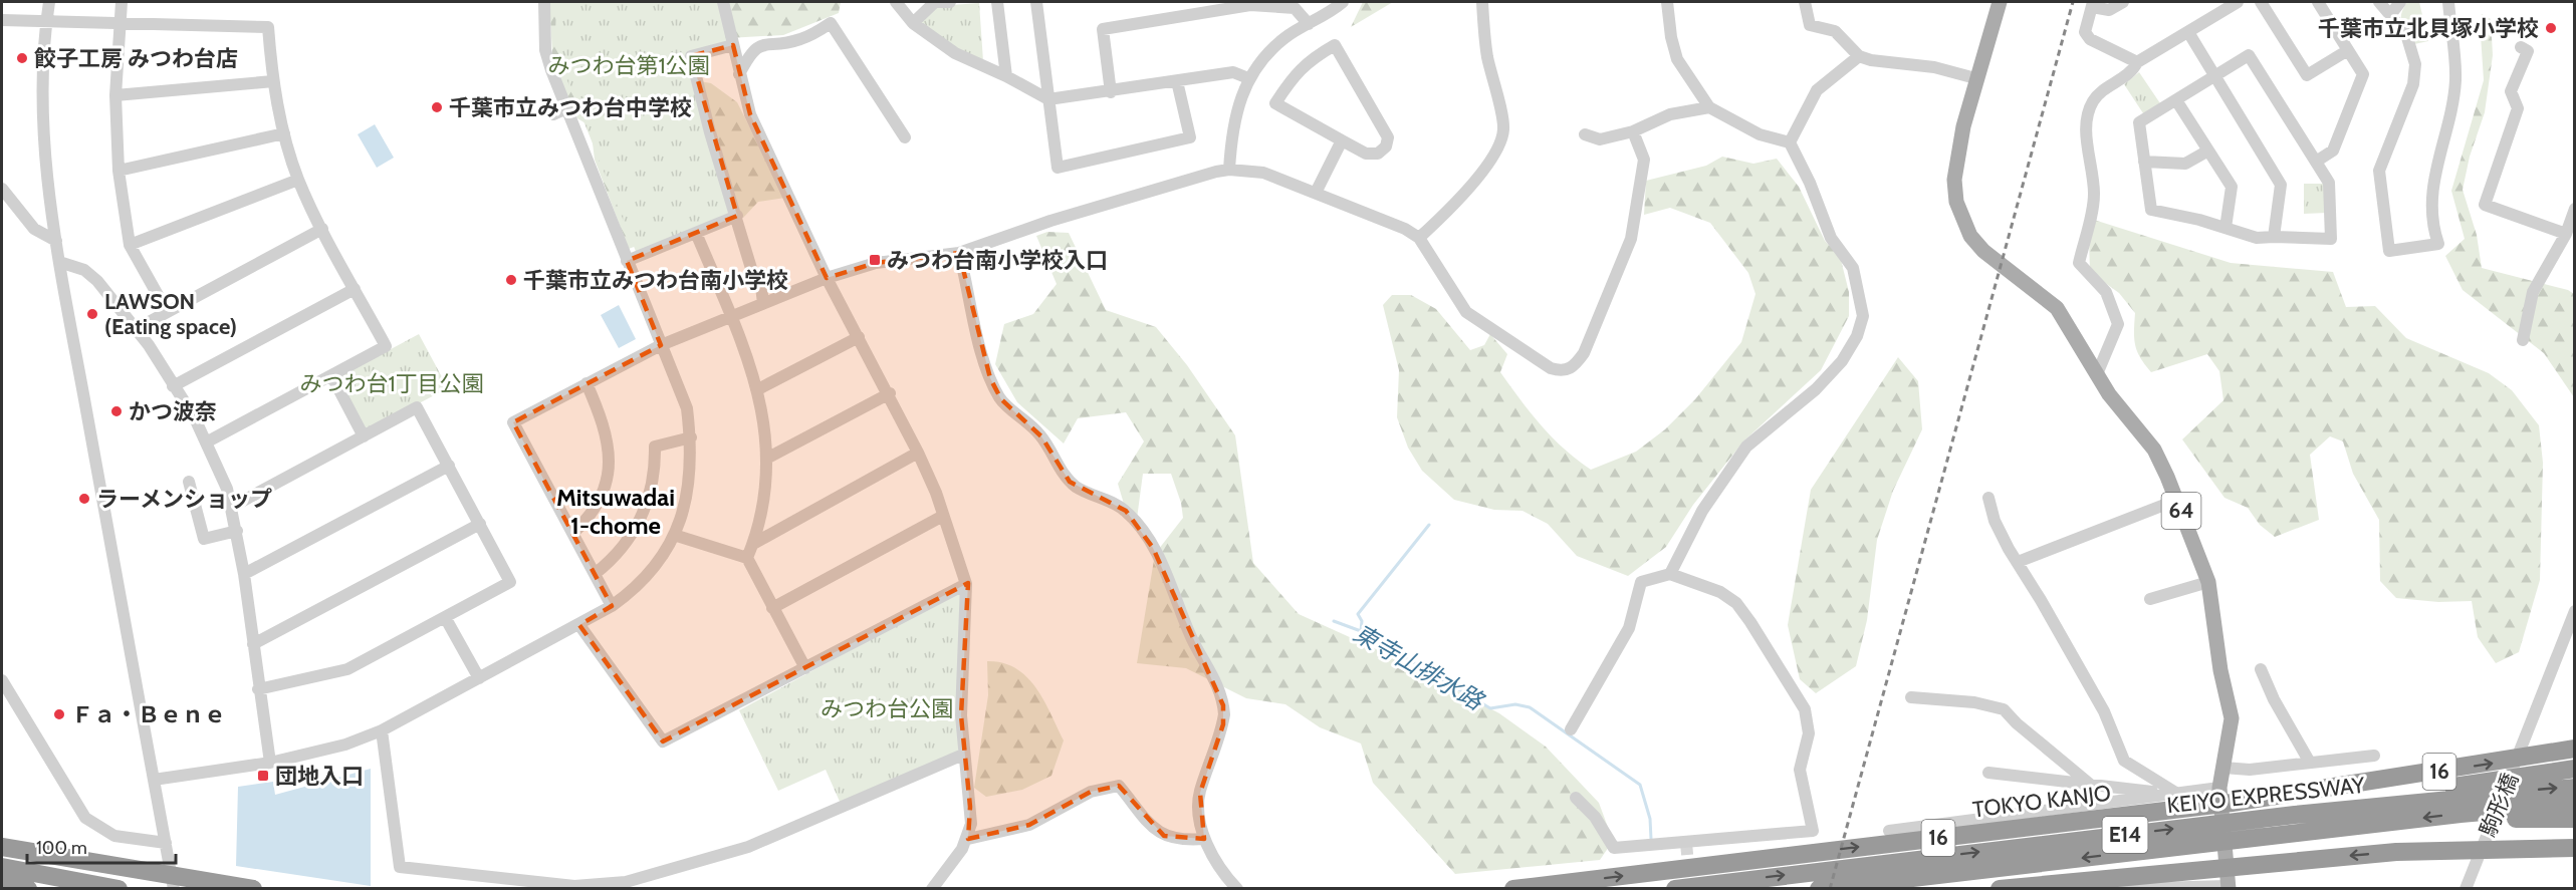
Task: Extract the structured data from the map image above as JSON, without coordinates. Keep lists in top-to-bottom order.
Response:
{
  "streets": {
    "highway": [
      "16",
      "KEIYO EXPRESSWAY",
      "TOKYO KANJO",
      "E14"
    ],
    "main road": ["64"],
    "street": ["駒形橋"]
  },
  "crossings": [
    ["TOKYO KANJO", "駒形橋"]
  ],
  "districts": ["Mitsuwadai 1-chome"],
  "water": ["東寺山排水路"],
  "parks": ["みつわ台第1公園", "みつわ台1丁目公園", "みつわ台公園"],
  "places": {
    "other": [
      "千葉市立北貝塚小学校",
      "餃子工房 みつわ台店",
      "千葉市立みつわ台中学校",
      "千葉市立みつわ台南小学校",
      "LAWSON (Eating space)",
      "かつ波奈",
      "ラーメンショップ",
      "Ｆａ・Ｂｅｎｅ"
    ],
    "transit": ["みつわ台南小学校入口", "団地入口"]
  },
  "scale_bar": "100 m"
}
